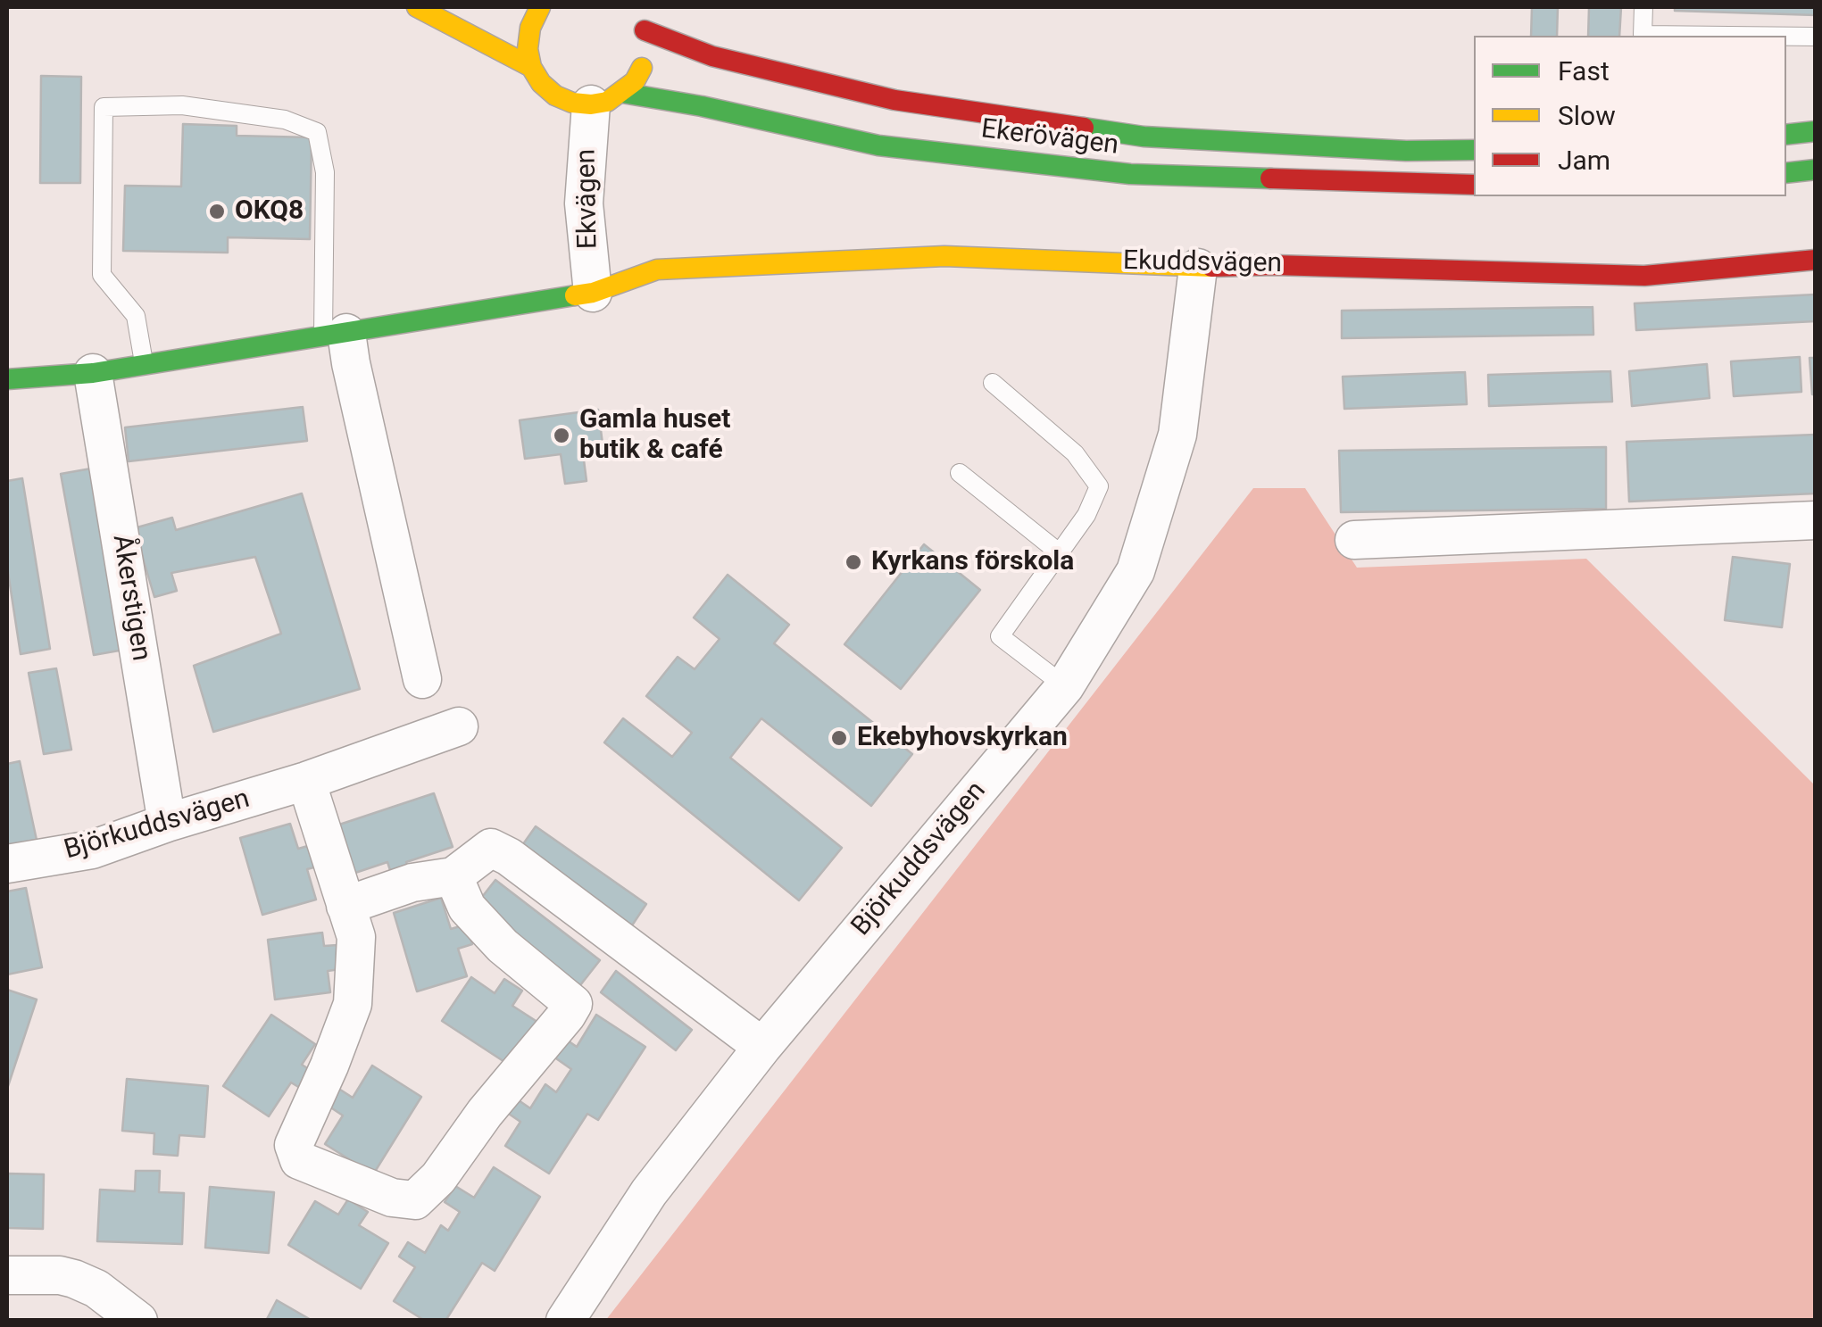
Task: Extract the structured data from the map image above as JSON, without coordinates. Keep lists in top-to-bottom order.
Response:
{
  "streets": {
    "main road": ["Ekerövägen", "Ekuddsvägen"],
    "street": ["Ekvägen", "Åkerstigen", "Björkuddsvägen"]
  },
  "crossings": [
    ["Ekerövägen", "Ekvägen"],
    ["Ekvägen", "Ekuddsvägen"],
    ["Ekuddsvägen", "Björkuddsvägen"],
    ["Åkerstigen", "Björkuddsvägen"]
  ],
  "places": [
    "OKQ8",
    "Gamla huset butik & café",
    "Kyrkans förskola",
    "Ekebyhovskyrkan"
  ],
  "legend": ["Fast", "Slow", "Jam"]
}
